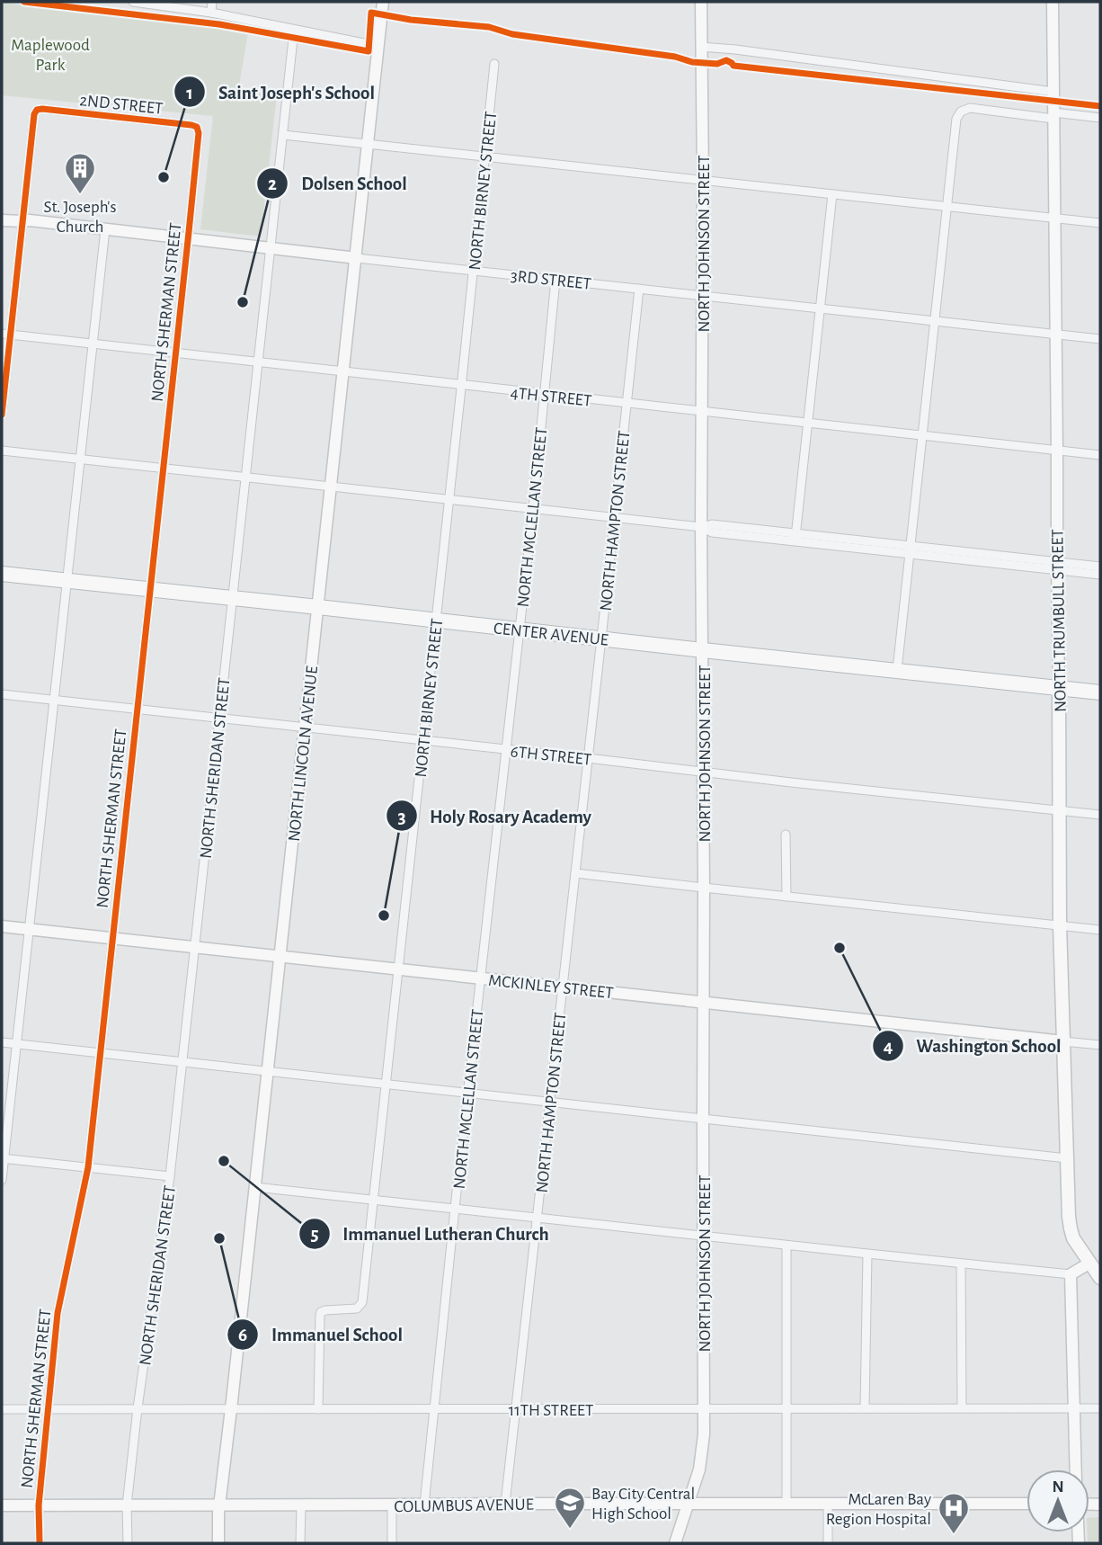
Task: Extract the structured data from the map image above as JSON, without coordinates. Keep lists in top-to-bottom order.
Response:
{
  "streets": {
    "highway": ["CENTER AVENUE"],
    "main road": ["NORTH TRUMBULL STREET"],
    "street": [
      "2ND STREET",
      "NORTH BIRNEY STREET",
      "NORTH JOHNSON STREET",
      "3RD STREET",
      "NORTH SHERMAN STREET",
      "4TH STREET",
      "NORTH MCLELLAN STREET",
      "NORTH HAMPTON STREET",
      "NORTH LINCOLN AVENUE",
      "6TH STREET",
      "NORTH SHERIDAN STREET",
      "MCKINLEY STREET",
      "11TH STREET",
      "COLUMBUS AVENUE"
    ]
  },
  "crossings": [
    ["2ND STREET", "3RD STREET"],
    ["2ND STREET", "NORTH SHERMAN STREET"],
    ["NORTH BIRNEY STREET", "3RD STREET"],
    ["NORTH BIRNEY STREET", "4TH STREET"],
    ["NORTH BIRNEY STREET", "CENTER AVENUE"],
    ["NORTH BIRNEY STREET", "6TH STREET"],
    ["NORTH BIRNEY STREET", "MCKINLEY STREET"],
    ["NORTH BIRNEY STREET", "11TH STREET"],
    ["NORTH JOHNSON STREET", "3RD STREET"],
    ["NORTH JOHNSON STREET", "4TH STREET"],
    ["NORTH JOHNSON STREET", "CENTER AVENUE"],
    ["NORTH JOHNSON STREET", "6TH STREET"],
    ["NORTH JOHNSON STREET", "MCKINLEY STREET"],
    ["NORTH JOHNSON STREET", "11TH STREET"],
    ["NORTH JOHNSON STREET", "COLUMBUS AVENUE"],
    ["3RD STREET", "NORTH SHERMAN STREET"],
    ["3RD STREET", "NORTH MCLELLAN STREET"],
    ["3RD STREET", "NORTH HAMPTON STREET"],
    ["3RD STREET", "NORTH TRUMBULL STREET"],
    ["3RD STREET", "NORTH LINCOLN AVENUE"],
    ["3RD STREET", "NORTH SHERIDAN STREET"],
    ["NORTH SHERMAN STREET", "4TH STREET"],
    ["NORTH SHERMAN STREET", "CENTER AVENUE"],
    ["NORTH SHERMAN STREET", "6TH STREET"],
    ["NORTH SHERMAN STREET", "MCKINLEY STREET"],
    ["NORTH SHERMAN STREET", "11TH STREET"],
    ["NORTH SHERMAN STREET", "COLUMBUS AVENUE"],
    ["4TH STREET", "NORTH MCLELLAN STREET"],
    ["4TH STREET", "NORTH HAMPTON STREET"],
    ["4TH STREET", "NORTH TRUMBULL STREET"],
    ["4TH STREET", "NORTH LINCOLN AVENUE"],
    ["4TH STREET", "NORTH SHERIDAN STREET"],
    ["NORTH MCLELLAN STREET", "CENTER AVENUE"],
    ["NORTH MCLELLAN STREET", "6TH STREET"],
    ["NORTH MCLELLAN STREET", "MCKINLEY STREET"],
    ["NORTH MCLELLAN STREET", "11TH STREET"],
    ["NORTH MCLELLAN STREET", "COLUMBUS AVENUE"],
    ["NORTH HAMPTON STREET", "CENTER AVENUE"],
    ["NORTH HAMPTON STREET", "6TH STREET"],
    ["NORTH HAMPTON STREET", "MCKINLEY STREET"],
    ["NORTH HAMPTON STREET", "11TH STREET"],
    ["NORTH HAMPTON STREET", "COLUMBUS AVENUE"],
    ["NORTH TRUMBULL STREET", "CENTER AVENUE"],
    ["NORTH TRUMBULL STREET", "6TH STREET"],
    ["NORTH TRUMBULL STREET", "MCKINLEY STREET"],
    ["CENTER AVENUE", "NORTH LINCOLN AVENUE"],
    ["CENTER AVENUE", "NORTH SHERIDAN STREET"],
    ["NORTH LINCOLN AVENUE", "6TH STREET"],
    ["NORTH LINCOLN AVENUE", "MCKINLEY STREET"],
    ["NORTH LINCOLN AVENUE", "11TH STREET"],
    ["NORTH LINCOLN AVENUE", "COLUMBUS AVENUE"],
    ["6TH STREET", "NORTH SHERIDAN STREET"],
    ["NORTH SHERIDAN STREET", "MCKINLEY STREET"],
    ["NORTH SHERIDAN STREET", "11TH STREET"],
    ["NORTH SHERIDAN STREET", "COLUMBUS AVENUE"]
  ],
  "parks": ["Maplewood Park"],
  "places": {
    "other": [
      "Saint Joseph's School",
      "Dolsen School",
      "Holy Rosary Academy",
      "Washington School",
      "Immanuel Lutheran Church",
      "Immanuel School"
    ],
    "building": ["St. Joseph's Church"],
    "school or university": ["Bay City Central High School"],
    "hospital": ["McLaren Bay Region Hospital"]
  },
  "north": "top"
}
